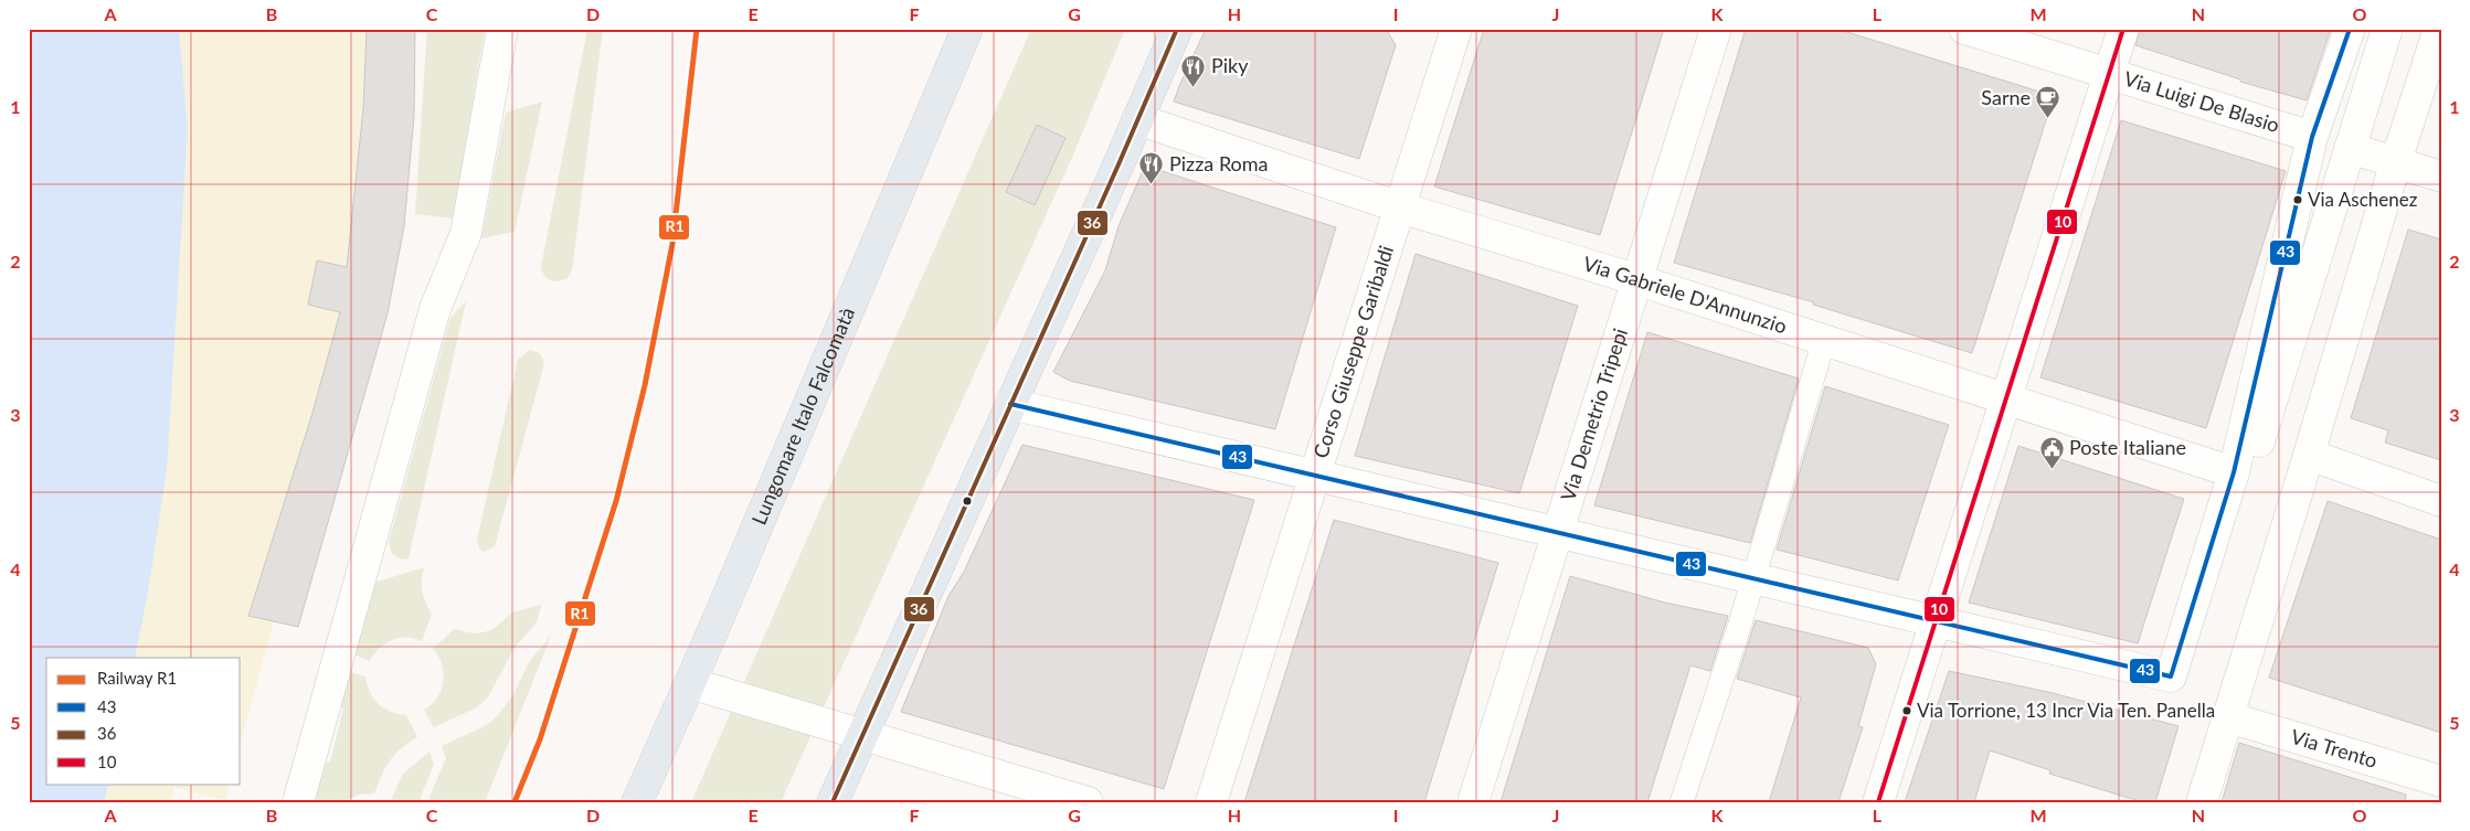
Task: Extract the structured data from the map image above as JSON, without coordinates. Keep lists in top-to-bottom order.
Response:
{
  "streets": {
    "main road": ["Lungomare Italo Falcomatà"],
    "street": [
      "Via Luigi De Blasio",
      "Via Gabriele D'Annunzio",
      "Corso Giuseppe Garibaldi",
      "Via Demetrio Tripepi",
      "Via Trento"
    ]
  },
  "crossings": [
    ["Via Gabriele D'Annunzio", "Corso Giuseppe Garibaldi"],
    ["Via Gabriele D'Annunzio", "Via Demetrio Tripepi"]
  ],
  "places": {
    "restaurant": ["Piky", "Pizza Roma"],
    "cafe": ["Sarne"],
    "other": ["Via Aschenez", "Via Torrione, 13 Incr Via Ten. Panella"],
    "public building": ["Poste Italiane"]
  },
  "lines": [
    "rail line R1",
    "transit line 43",
    "transit line 36",
    "transit line 10"
  ],
  "legend": [
    "Railway R1",
    "43",
    "36",
    "10"
  ],
  "grid": {
    "columns": [
      "A",
      "B",
      "C",
      "D",
      "E",
      "F",
      "G",
      "H",
      "I",
      "J",
      "K",
      "L",
      "M",
      "N",
      "O"
    ],
    "rows": [
      "1",
      "2",
      "3",
      "4",
      "5"
    ]
  }
}
